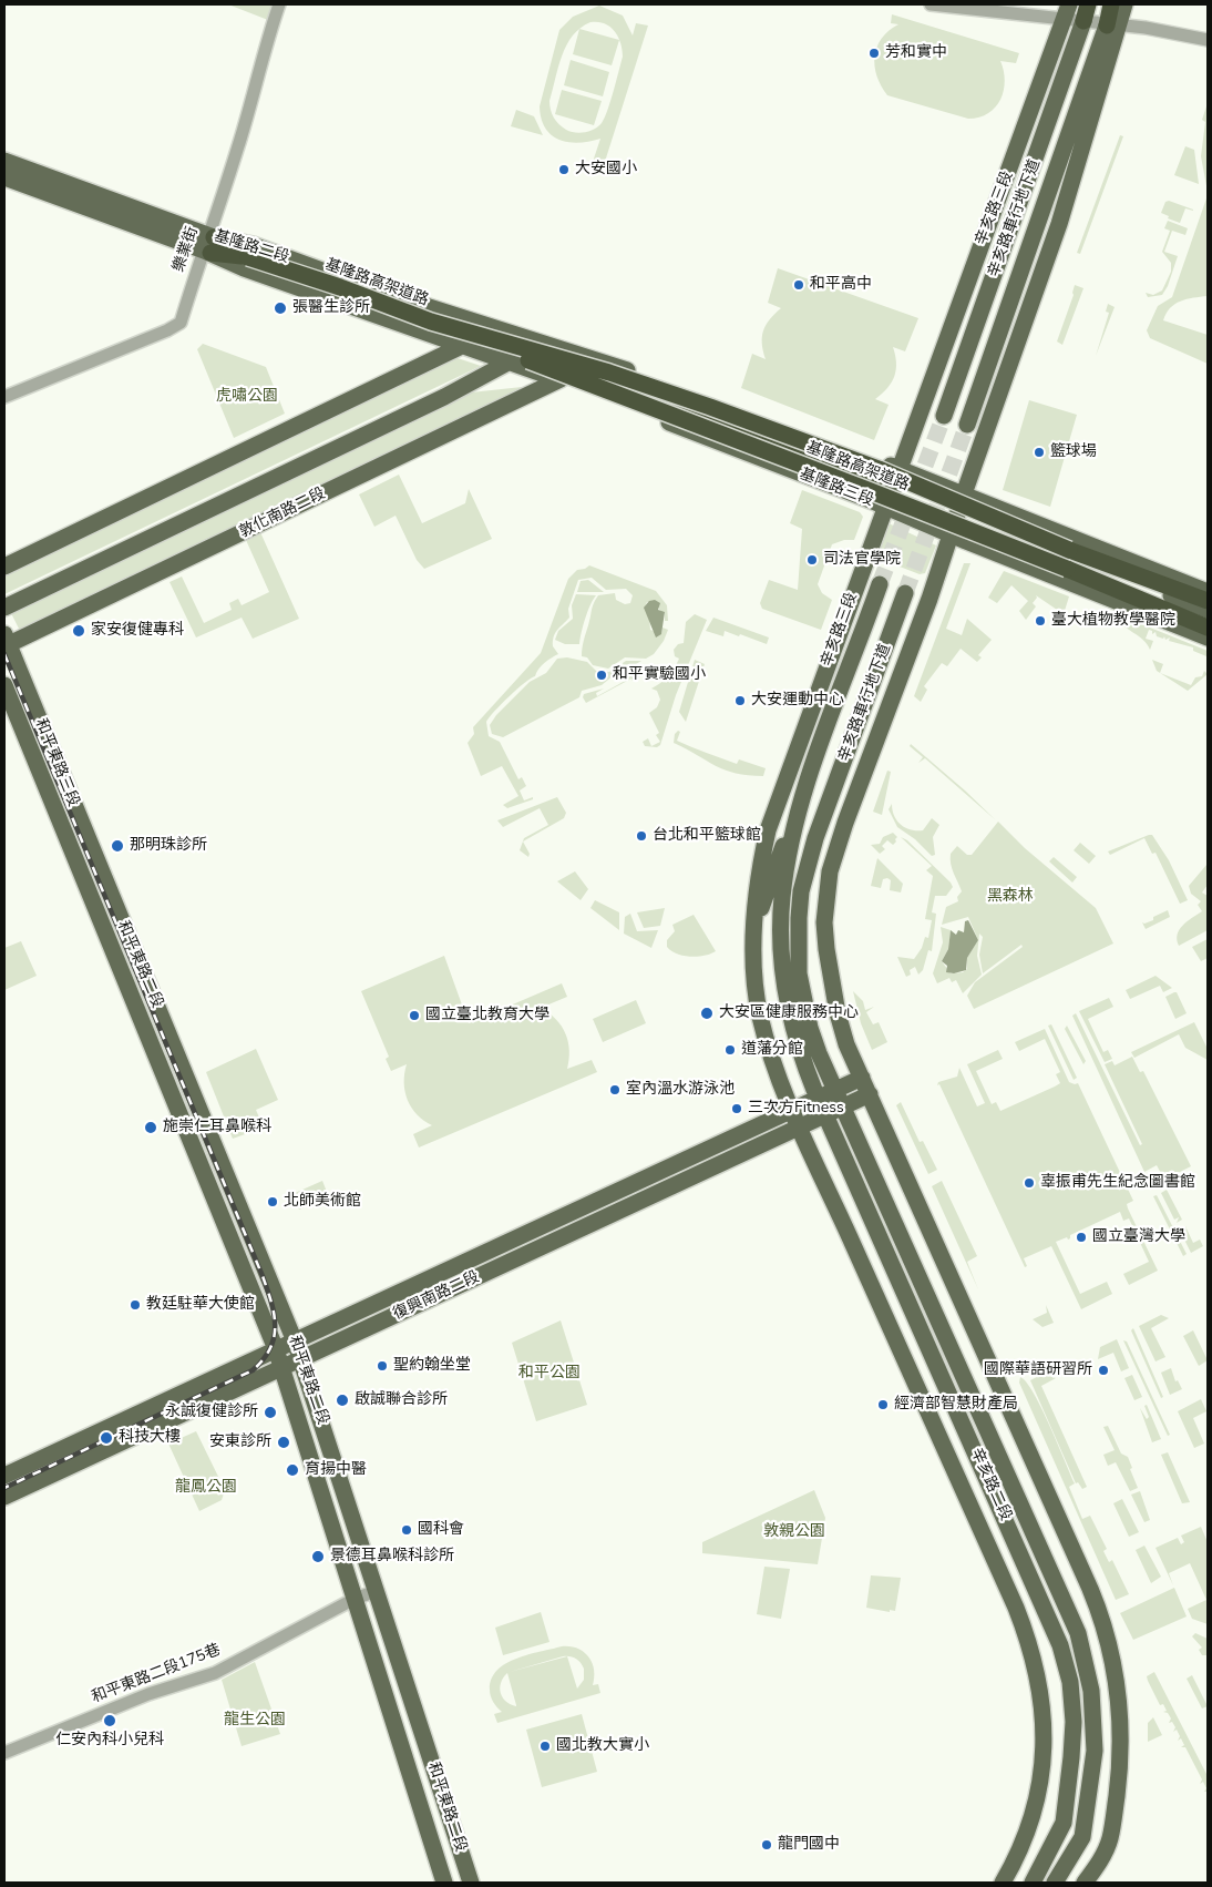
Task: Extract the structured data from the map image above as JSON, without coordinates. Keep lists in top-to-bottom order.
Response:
{
  "streets": {
    "highway": ["基隆路高架道路"],
    "main road": [
      "辛亥路三段",
      "辛亥路車行地下道",
      "基隆路二段",
      "基隆路三段",
      "敦化南路二段",
      "和平東路三段",
      "和平東路二段",
      "復興南路二段",
      "辛亥路二段"
    ],
    "street": ["樂業街", "和平東路二段175巷"]
  },
  "crossings": [
    ["辛亥路三段", "基隆路三段"],
    ["辛亥路三段", "復興南路二段"],
    ["辛亥路三段", "辛亥路二段"],
    ["基隆路二段", "樂業街"],
    ["基隆路二段", "基隆路高架道路"],
    ["基隆路二段", "基隆路三段"],
    ["樂業街", "基隆路高架道路"],
    ["基隆路三段", "敦化南路二段"],
    ["敦化南路二段", "和平東路三段"],
    ["和平東路三段", "和平東路二段"],
    ["和平東路二段", "復興南路二段"],
    ["和平東路二段", "和平東路二段175巷"],
    ["復興南路二段", "辛亥路二段"]
  ],
  "parks": [
    "虎嘯公園",
    "黑森林",
    "和平公園",
    "龍鳳公園",
    "敦親公園",
    "龍生公園"
  ],
  "places": [
    "芳和實中",
    "大安國小",
    "和平高中",
    "張醫生診所",
    "籃球場",
    "司法官學院",
    "臺大植物教學醫院",
    "家安復健專科",
    "和平實驗國小",
    "大安運動中心",
    "台北和平籃球館",
    "那明珠診所",
    "大安區健康服務中心",
    "國立臺北教育大學",
    "道藩分館",
    "室內溫水游泳池",
    "三次方Fitness",
    "施崇仁耳鼻喉科",
    "辜振甫先生紀念圖書館",
    "北師美術館",
    "國立臺灣大學",
    "教廷駐華大使館",
    "聖約翰坐堂",
    "國際華語研習所",
    "啟誠聯合診所",
    "經濟部智慧財產局",
    "永誠復健診所",
    "科技大樓",
    "安東診所",
    "育揚中醫",
    "國科會",
    "景德耳鼻喉科診所",
    "仁安內科小兒科",
    "國北教大實小",
    "龍門國中"
  ]
}
